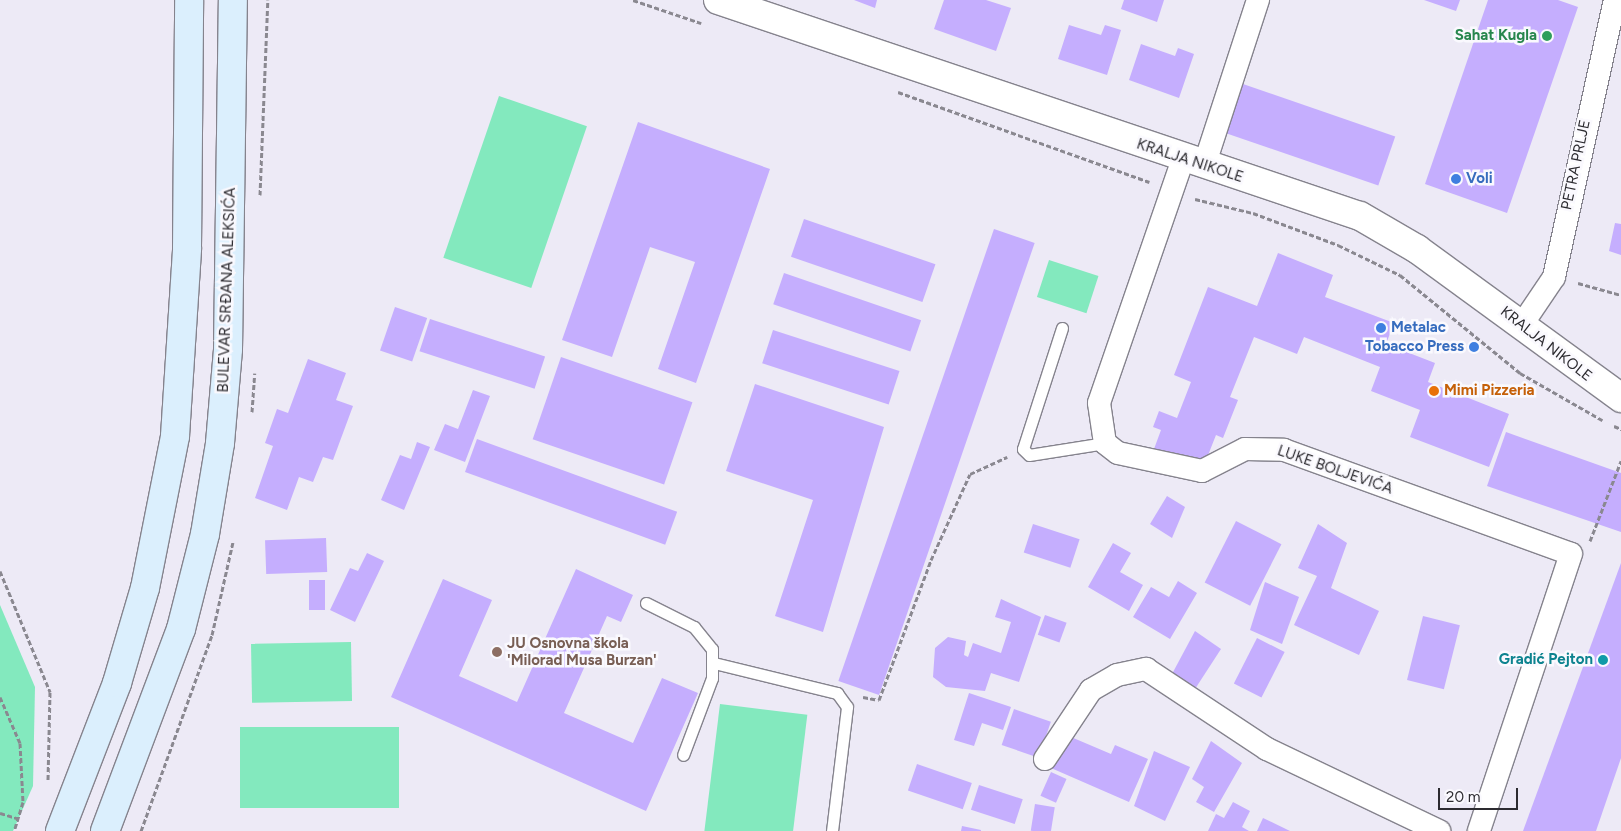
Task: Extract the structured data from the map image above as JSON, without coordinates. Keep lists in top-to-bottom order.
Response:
{
  "streets": {
    "main road": ["BULEVAR SRĐANA ALEKSIĆA"],
    "street": ["KRALJA NIKOLE", "PETRA PRLJE", "LUKE BOLJEVIĆA"]
  },
  "crossings": [
    ["KRALJA NIKOLE", "PETRA PRLJE"]
  ],
  "places": [
    "Sahat Kugla",
    "Voli",
    "Metalac",
    "Tobacco Press",
    "Mimi Pizzeria",
    "JU Osnovna škola 'Milorad Musa Burzan'",
    "Gradić Pejton"
  ],
  "scale_bar": "20 m"
}
